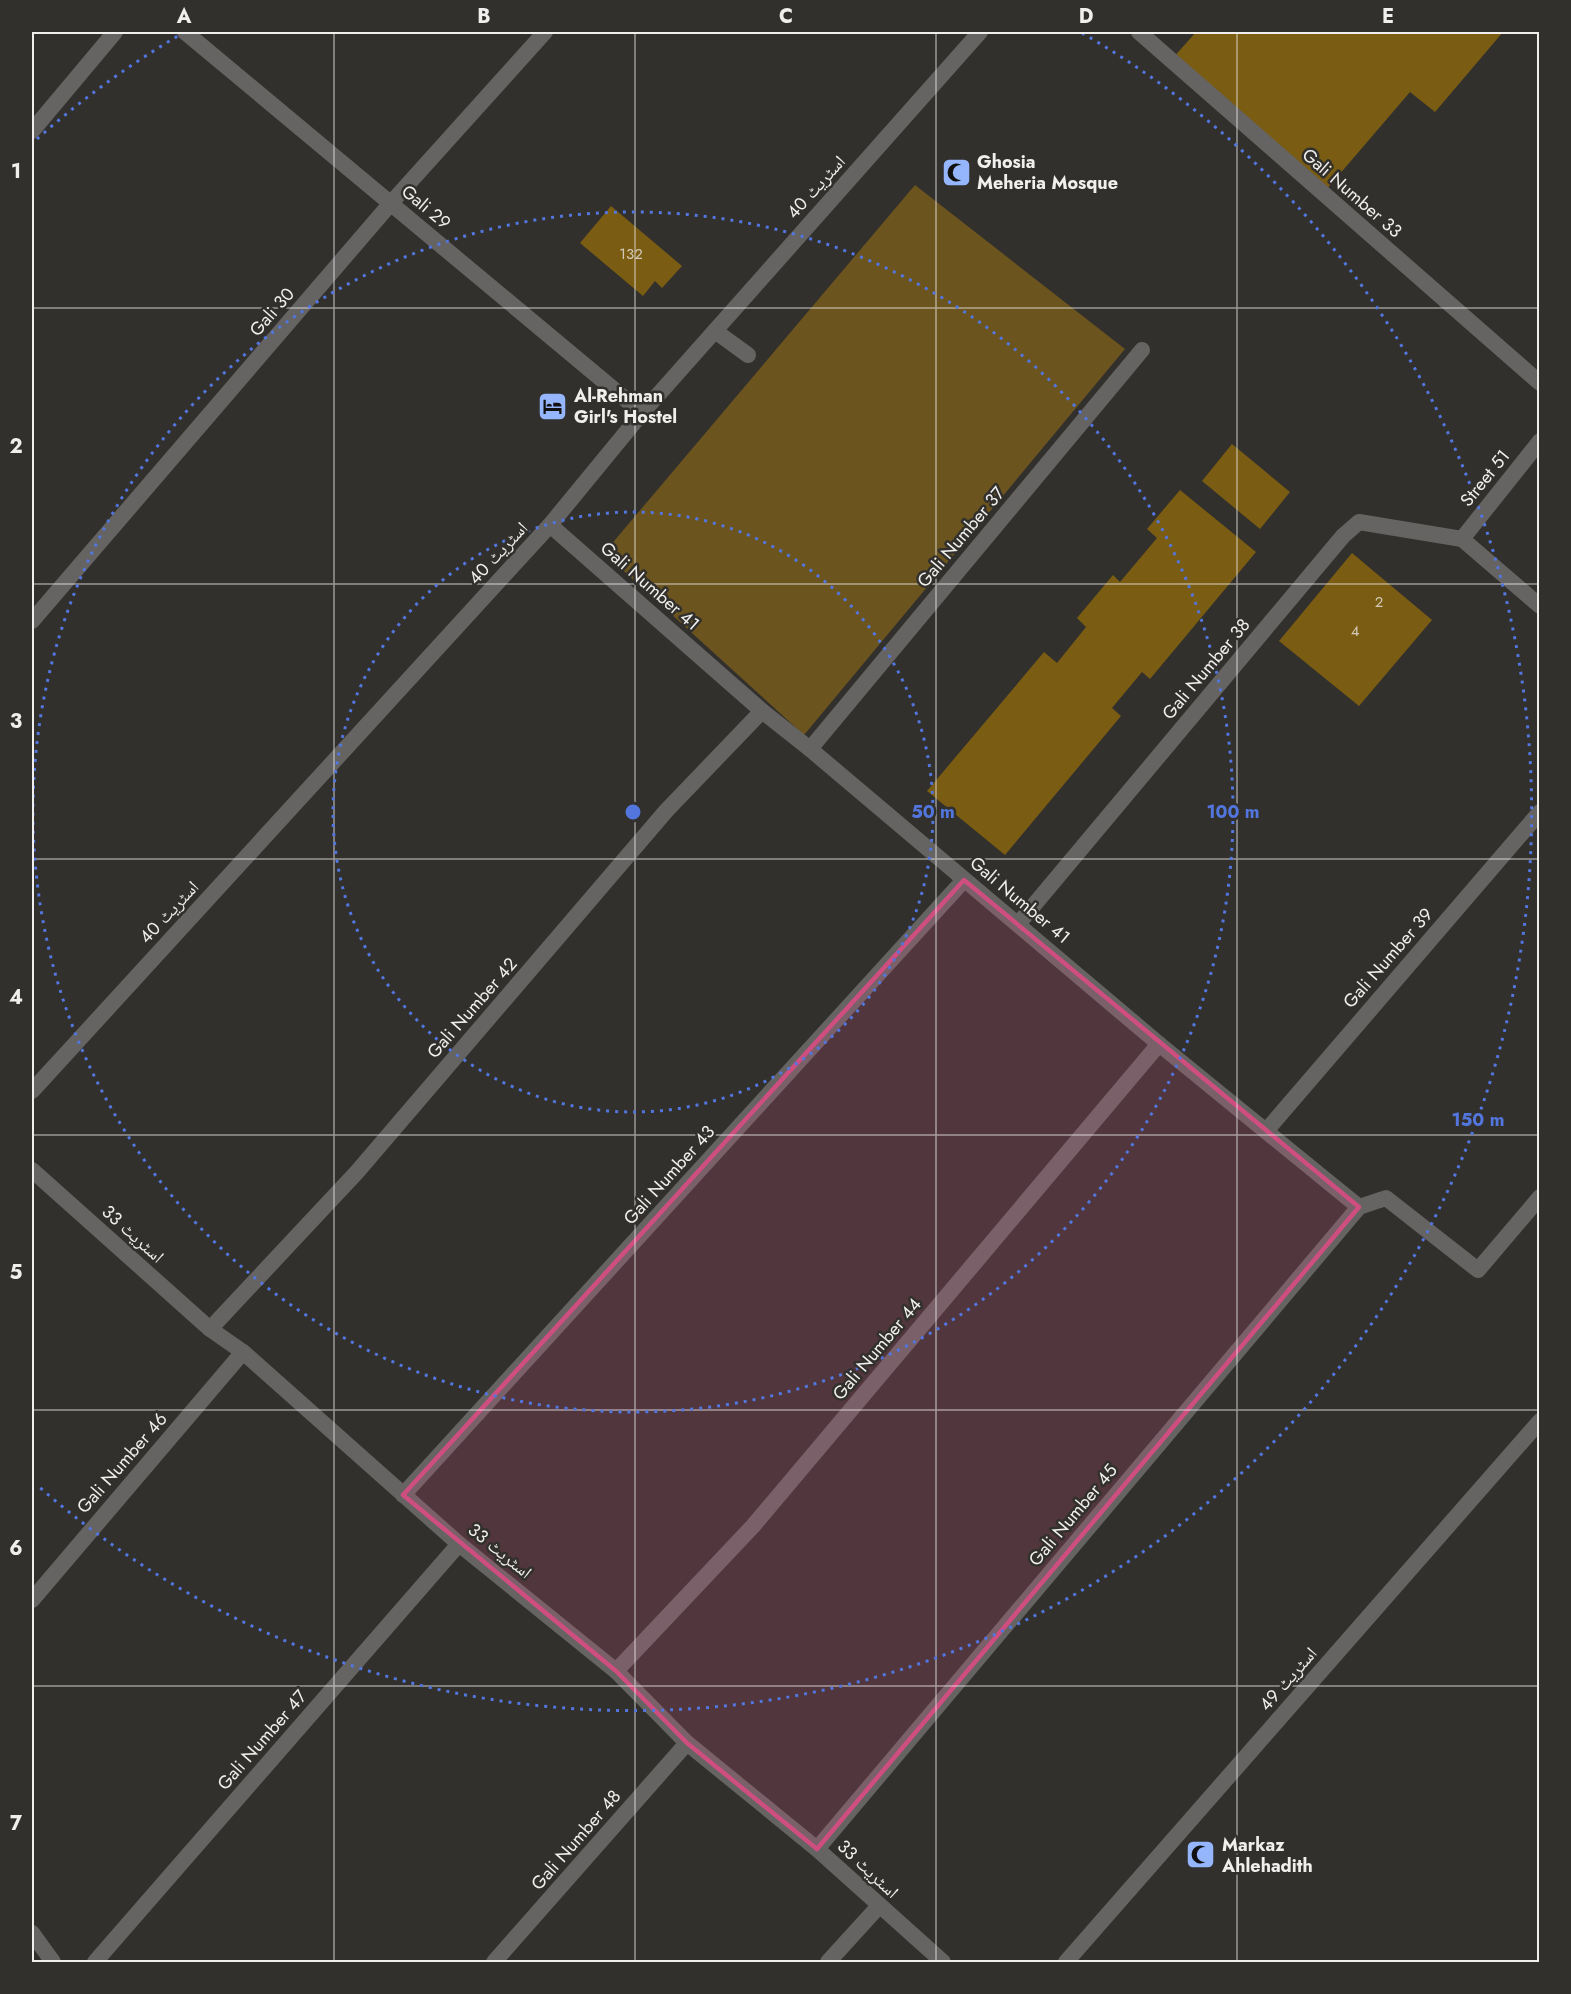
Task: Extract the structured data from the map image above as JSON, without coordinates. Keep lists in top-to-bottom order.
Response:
{
  "streets": {
    "street": [
      "اسٹریٹ 40",
      "Gali Number 33",
      "Gali 29",
      "Gali 30",
      "Street 51",
      "Gali Number 37",
      "Gali Number 41",
      "Gali Number 38",
      "Gali Number 39",
      "Gali Number 42",
      "Gali Number 43",
      "اسٹریٹ 33",
      "Gali Number 44",
      "Gali Number 46",
      "Gali Number 45",
      "اسٹریٹ 49",
      "Gali Number 47",
      "Gali Number 48"
    ]
  },
  "crossings": [
    ["اسٹریٹ 40", "Gali 29"],
    ["اسٹریٹ 40", "Gali Number 41"],
    ["Gali 29", "Gali 30"],
    ["Street 51", "Gali Number 38"],
    ["Gali Number 37", "Gali Number 41"],
    ["Gali Number 41", "Gali Number 38"],
    ["Gali Number 41", "Gali Number 39"],
    ["Gali Number 41", "Gali Number 42"],
    ["Gali Number 41", "Gali Number 43"],
    ["Gali Number 41", "Gali Number 44"],
    ["Gali Number 41", "Gali Number 45"],
    ["Gali Number 42", "اسٹریٹ 33"],
    ["Gali Number 43", "اسٹریٹ 33"],
    ["اسٹریٹ 33", "Gali Number 44"],
    ["اسٹریٹ 33", "Gali Number 46"],
    ["اسٹریٹ 33", "Gali Number 45"],
    ["اسٹریٹ 33", "Gali Number 47"],
    ["اسٹریٹ 33", "Gali Number 48"]
  ],
  "places": {
    "mosque": ["Ghosia Meheria Mosque", "Markaz Ahlehadith"],
    "hotel": ["Al-Rehman Girl's Hostel"]
  },
  "house_numbers": ["132", "2", "4"],
  "grid": {
    "columns": [
      "A",
      "B",
      "C",
      "D",
      "E"
    ],
    "rows": [
      "1",
      "2",
      "3",
      "4",
      "5",
      "6",
      "7"
    ]
  },
  "rings": ["50 m", "100 m", "150 m"]
}
